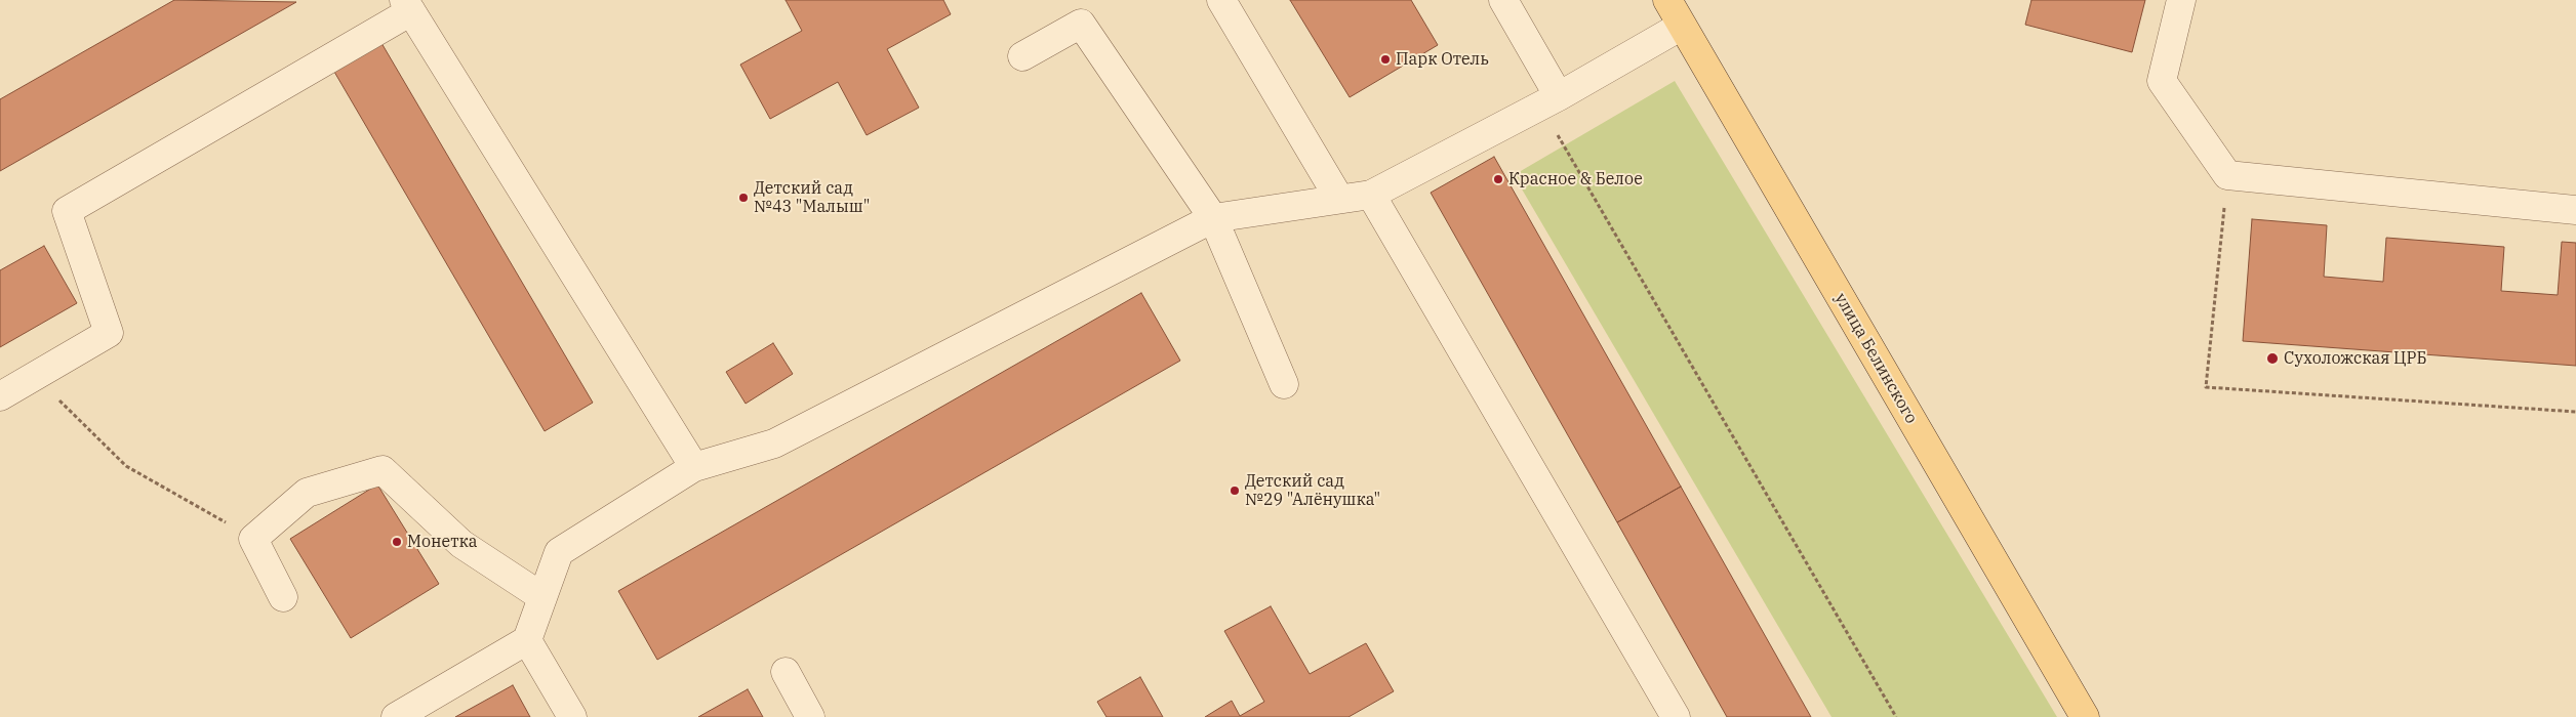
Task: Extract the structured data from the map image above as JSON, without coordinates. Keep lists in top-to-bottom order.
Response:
{
  "streets": {
    "main road": ["улица Белинского"]
  },
  "places": [
    "Парк Отель",
    "Красное & Белое",
    "Детский сад №43 \"Малыш\"",
    "Сухоложская ЦРБ",
    "Детский сад №29 \"Алёнушка\"",
    "Монетка"
  ]
}
